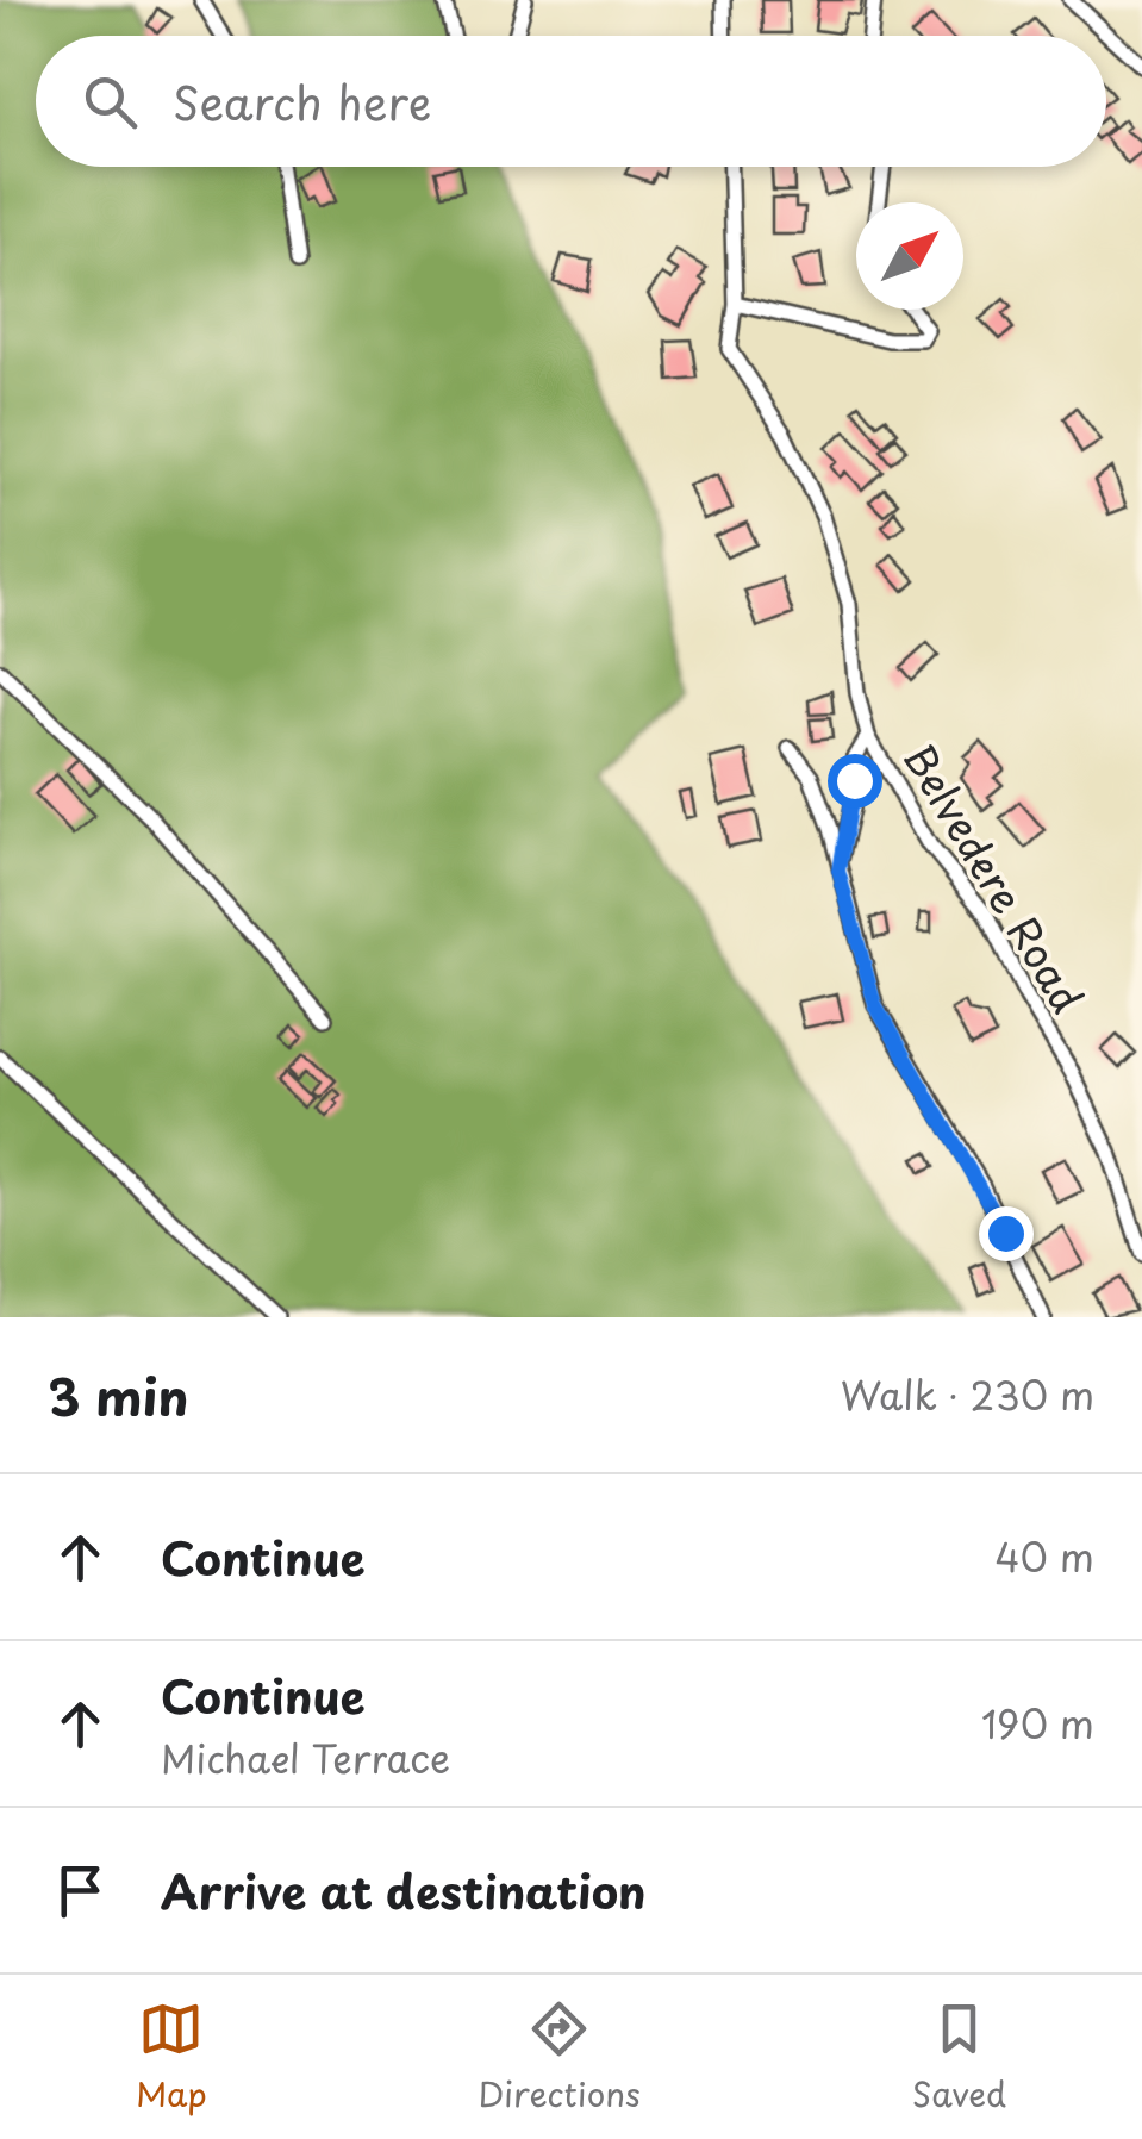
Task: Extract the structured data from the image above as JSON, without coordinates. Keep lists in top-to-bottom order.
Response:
{
  "streets": {
    "street": ["Belvedere Road"]
  },
  "north": "top right",
  "page": {
    "search": "Search here",
    "heading": ["3 min", "Walk · 230 m"],
    "list": [
      ["Continue", "40 m"],
      ["Continue", "Michael Terrace", "190 m"],
      "Arrive at destination"
    ],
    "nav": ["Map", "Directions", "Saved"]
  }
}
